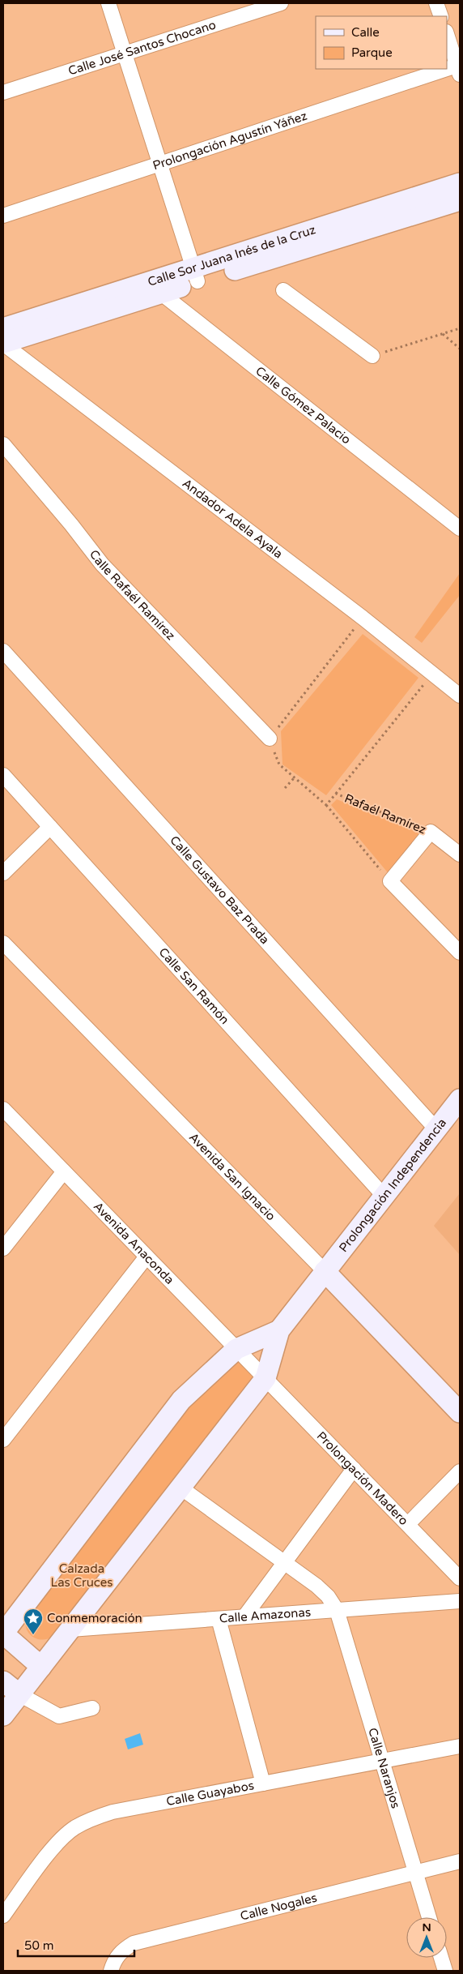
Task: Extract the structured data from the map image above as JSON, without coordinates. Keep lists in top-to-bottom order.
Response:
{
  "streets": {
    "street": [
      "Calle José Santos Chocano",
      "Prolongación Agustín Yáñez",
      "Calle Sor Juana Inés de la Cruz",
      "Calle Gómez Palacio",
      "Andador Adela Ayala",
      "Calle Rafaél Ramírez",
      "Rafaél Ramírez",
      "Calle Gustavo Baz Prada",
      "Calle San Ramón",
      "Avenida San Ignacio",
      "Prolongación Independencia",
      "Avenida Anaconda",
      "Prolongación Madero",
      "Calle Amazonas",
      "Calle Naranjos",
      "Calle Guayabos",
      "Calle Nogales"
    ]
  },
  "crossings": [
    ["Calle Sor Juana Inés de la Cruz", "Calle Gómez Palacio"],
    ["Calle Sor Juana Inés de la Cruz", "Andador Adela Ayala"],
    ["Calle Rafaél Ramírez", "Rafaél Ramírez"],
    ["Calle Gustavo Baz Prada", "Prolongación Independencia"],
    ["Calle San Ramón", "Prolongación Independencia"],
    ["Avenida San Ignacio", "Prolongación Independencia"],
    ["Avenida Anaconda", "Prolongación Madero"],
    ["Calle Amazonas", "Calle Naranjos"],
    ["Calle Naranjos", "Calle Guayabos"],
    ["Calle Naranjos", "Calle Nogales"]
  ],
  "parks": ["Calzada Las Cruces"],
  "places": {
    "place": ["Conmemoración"]
  },
  "legend": ["Calle", "Parque"],
  "scale_bar": "50 m",
  "north": "top"
}
